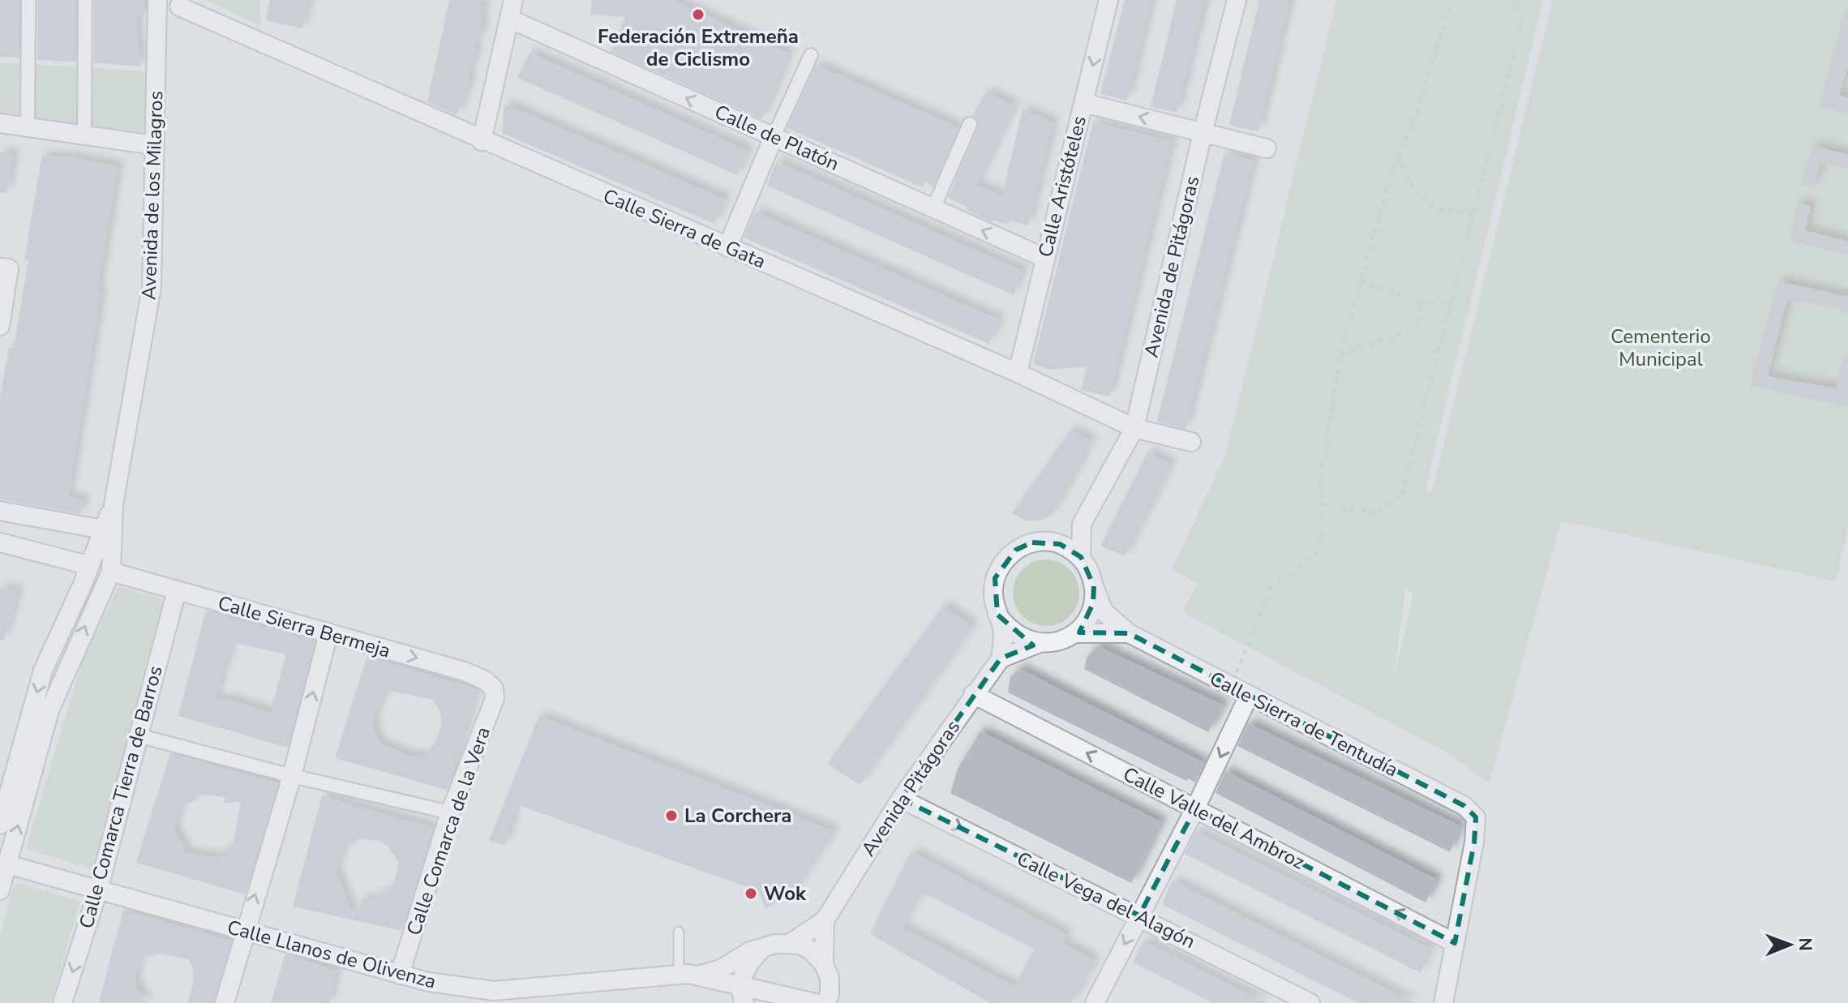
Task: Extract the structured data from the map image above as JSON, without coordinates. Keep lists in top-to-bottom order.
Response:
{
  "streets": {
    "street": [
      "Calle de Platón",
      "Calle Aristóteles",
      "Avenida de los Milagros",
      "Calle Sierra de Gata",
      "Avenida de Pitágoras",
      "Calle Sierra Bermeja",
      "Calle Sierra de Tentudía",
      "Avenida Pitágoras",
      "Calle Comarca Tierra de Barros",
      "Calle Valle del Ambroz",
      "Calle Comarca de la Vera",
      "Calle Vega del Alagón",
      "Calle Llanos de Olivenza"
    ]
  },
  "crossings": [
    ["Calle de Platón", "Calle Aristóteles"],
    ["Calle Aristóteles", "Calle Sierra de Gata"],
    ["Avenida de los Milagros", "Calle Sierra de Gata"],
    ["Avenida de los Milagros", "Calle Sierra Bermeja"],
    ["Avenida de los Milagros", "Calle Llanos de Olivenza"],
    ["Calle Sierra de Gata", "Avenida de Pitágoras"],
    ["Avenida de Pitágoras", "Calle Sierra de Tentudía"],
    ["Calle Sierra Bermeja", "Calle Comarca Tierra de Barros"],
    ["Calle Sierra Bermeja", "Calle Comarca de la Vera"],
    ["Calle Sierra de Tentudía", "Calle Valle del Ambroz"],
    ["Avenida Pitágoras", "Calle Valle del Ambroz"],
    ["Avenida Pitágoras", "Calle Vega del Alagón"],
    ["Calle Comarca Tierra de Barros", "Calle Llanos de Olivenza"],
    ["Calle Comarca de la Vera", "Calle Llanos de Olivenza"]
  ],
  "one_way": ["Calle de Platón", "Calle Valle del Ambroz", "Calle Vega del Alagón"],
  "parks": ["Cementerio Municipal"],
  "places": ["Federación Extremeña de Ciclismo", "La Corchera", "Wok"],
  "north": "right"
}
